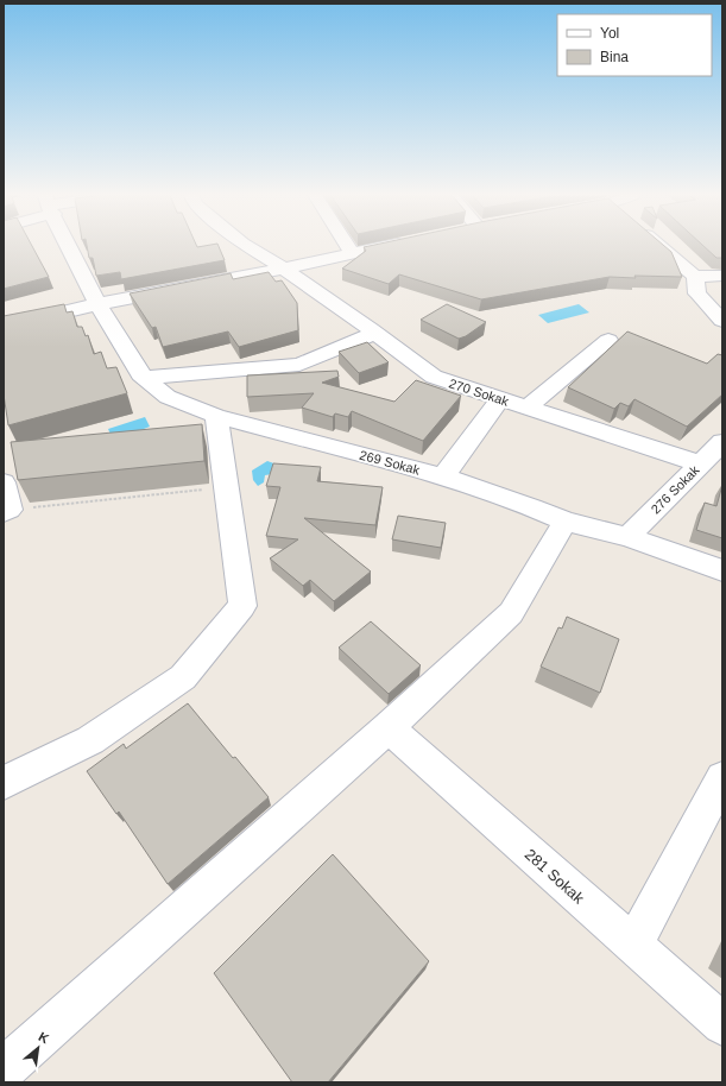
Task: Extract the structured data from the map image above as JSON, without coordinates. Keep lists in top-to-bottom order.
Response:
{
  "streets": {
    "street": [
      "270 Sokak",
      "269 Sokak",
      "276 Sokak",
      "281 Sokak"
    ]
  },
  "crossings": [
    ["270 Sokak", "276 Sokak"],
    ["269 Sokak", "276 Sokak"]
  ],
  "legend": ["Yol", "Bina"],
  "north": "top right"
}
